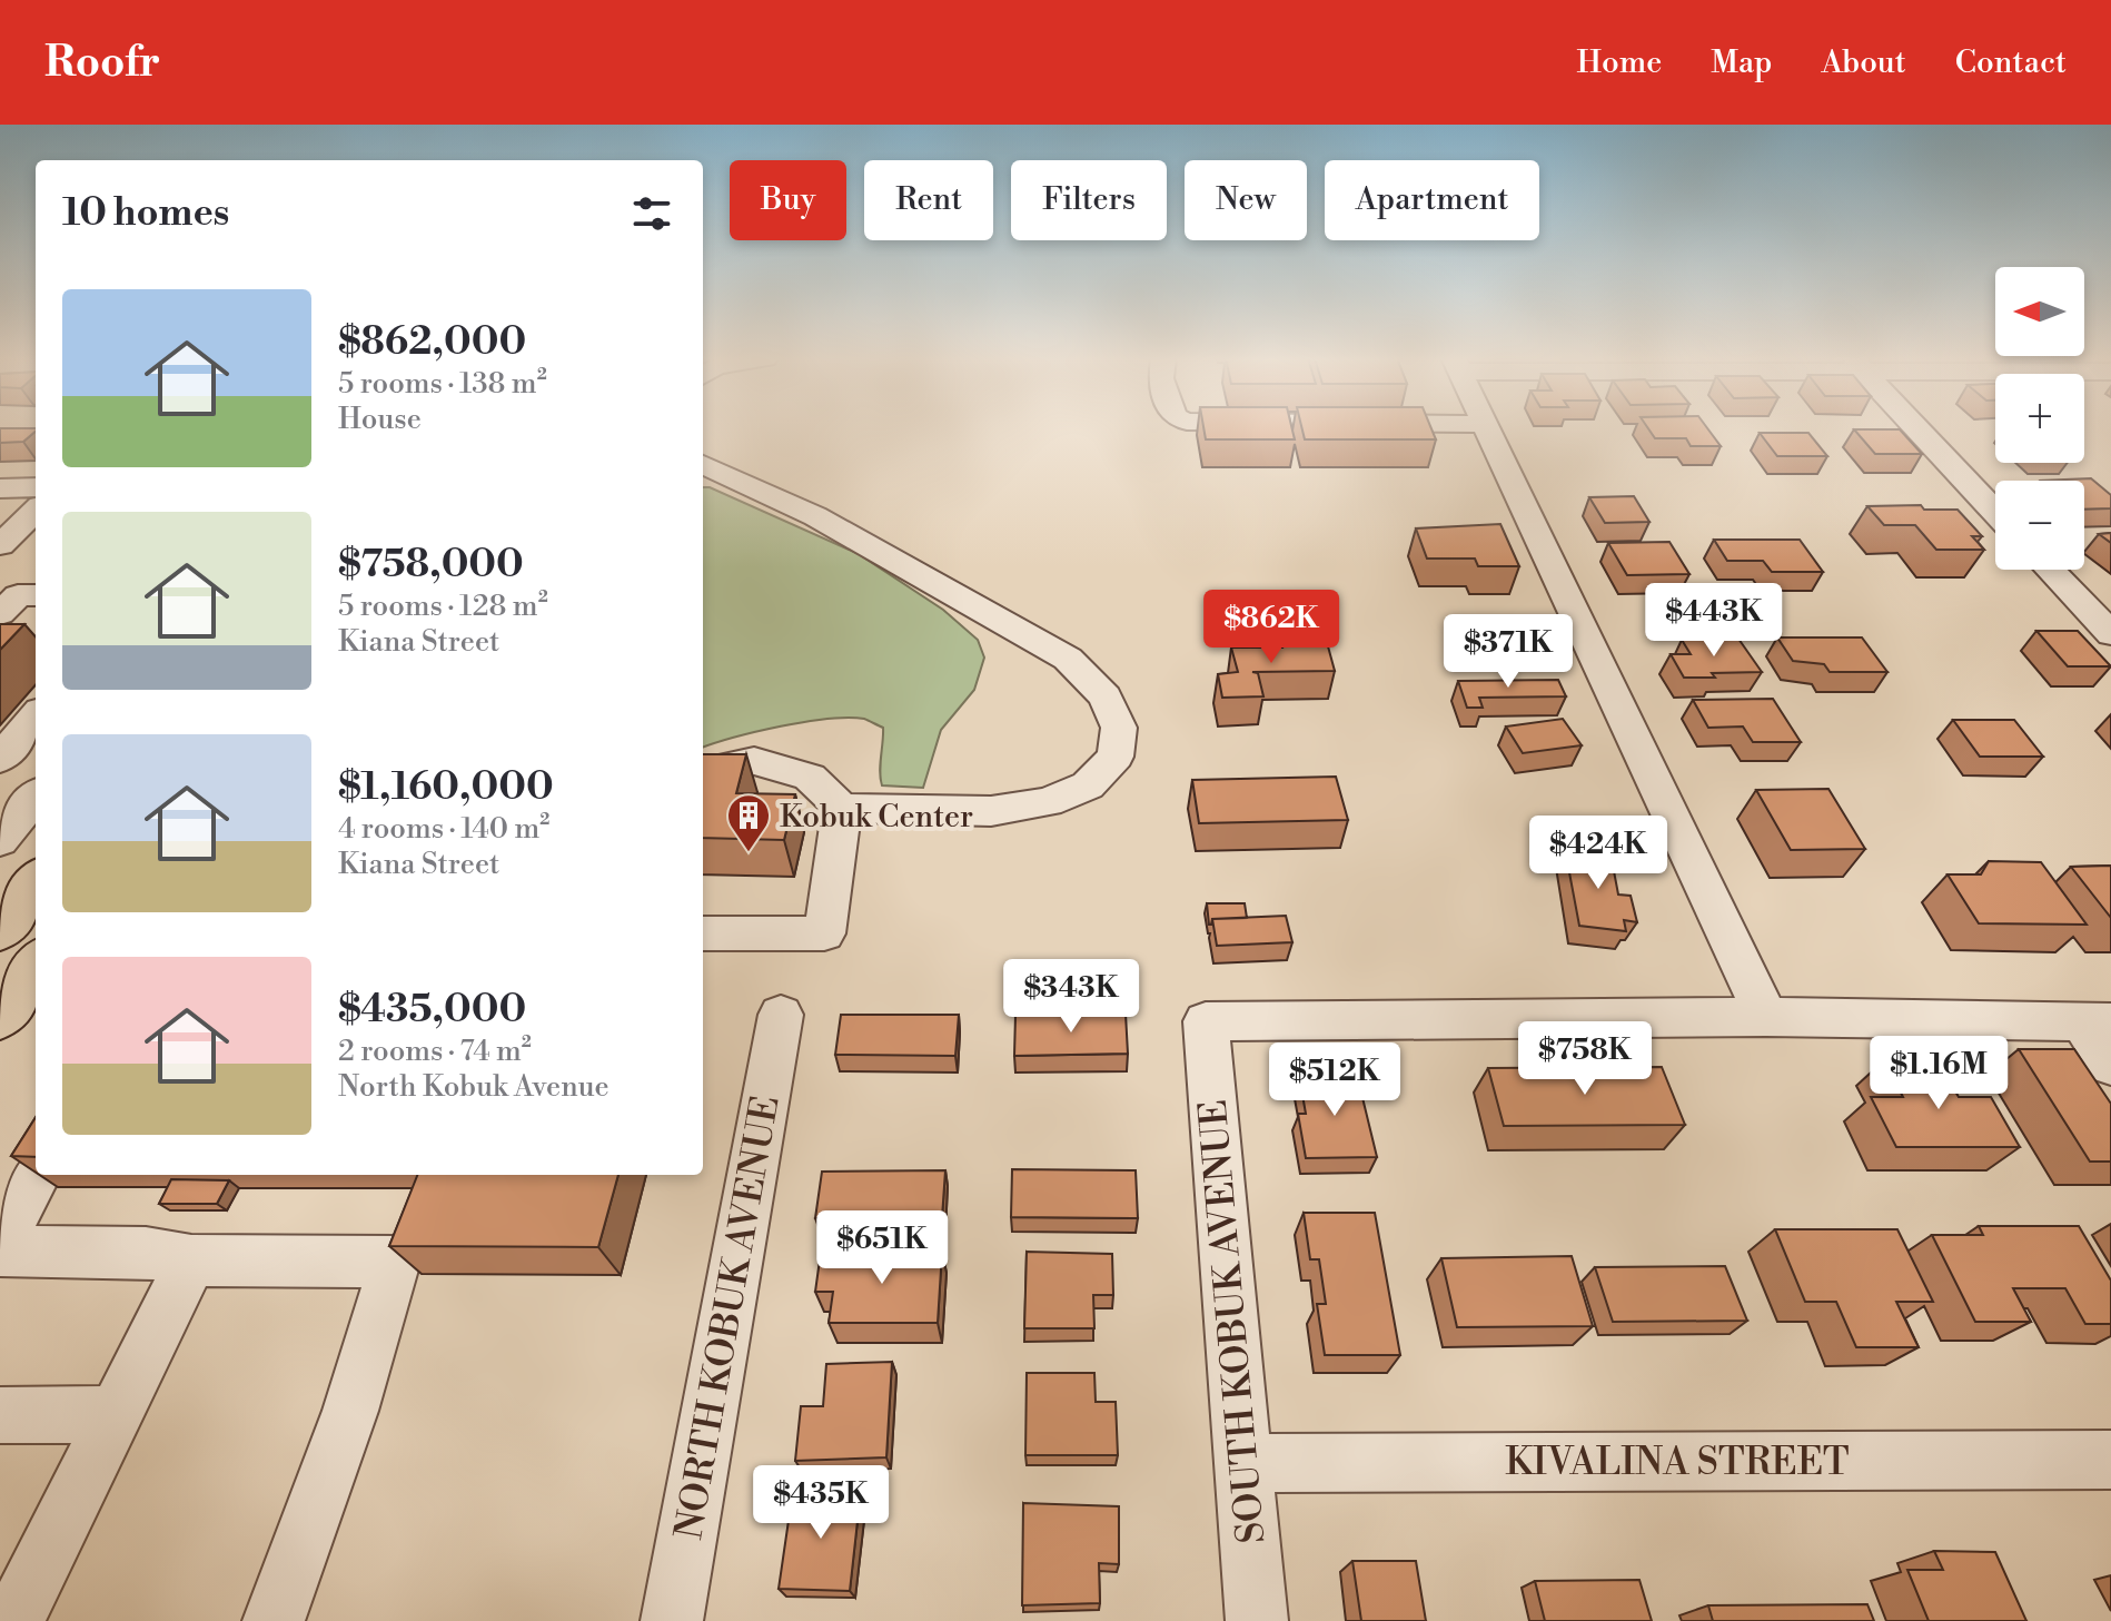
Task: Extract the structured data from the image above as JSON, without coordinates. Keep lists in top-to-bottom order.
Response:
{
  "streets": {
    "street": ["NORTH KOBUK AVENUE", "SOUTH KOBUK AVENUE", "KIVALINA STREET"]
  },
  "crossings": [
    ["SOUTH KOBUK AVENUE", "KIVALINA STREET"]
  ],
  "places": {
    "building": ["Kobuk Center"]
  },
  "north": "left",
  "page": {
    "header": "Roofr",
    "nav": [
      "Home",
      "Map",
      "About",
      "Contact"
    ],
    "chip": [
      "Buy",
      "Rent",
      "Filters",
      "New",
      "Apartment"
    ],
    "heading": "10 homes",
    "map_buttons": ["+", "−"],
    "list": [
      {
        "name": "$862,000",
        "note": "5 rooms · 138 m² · House"
      },
      {
        "name": "$758,000",
        "note": "5 rooms · 128 m² · Kiana Street"
      },
      {
        "name": "$1,160,000",
        "note": "4 rooms · 140 m² · Kiana Street"
      },
      {
        "name": "$435,000",
        "note": "2 rooms · 74 m² · North Kobuk Avenue"
      }
    ],
    "price": [
      "$443K",
      "$862K",
      "$371K",
      "$424K",
      "$343K",
      "$758K",
      "$1.16M",
      "$512K",
      "$651K",
      "$435K"
    ]
  }
}
